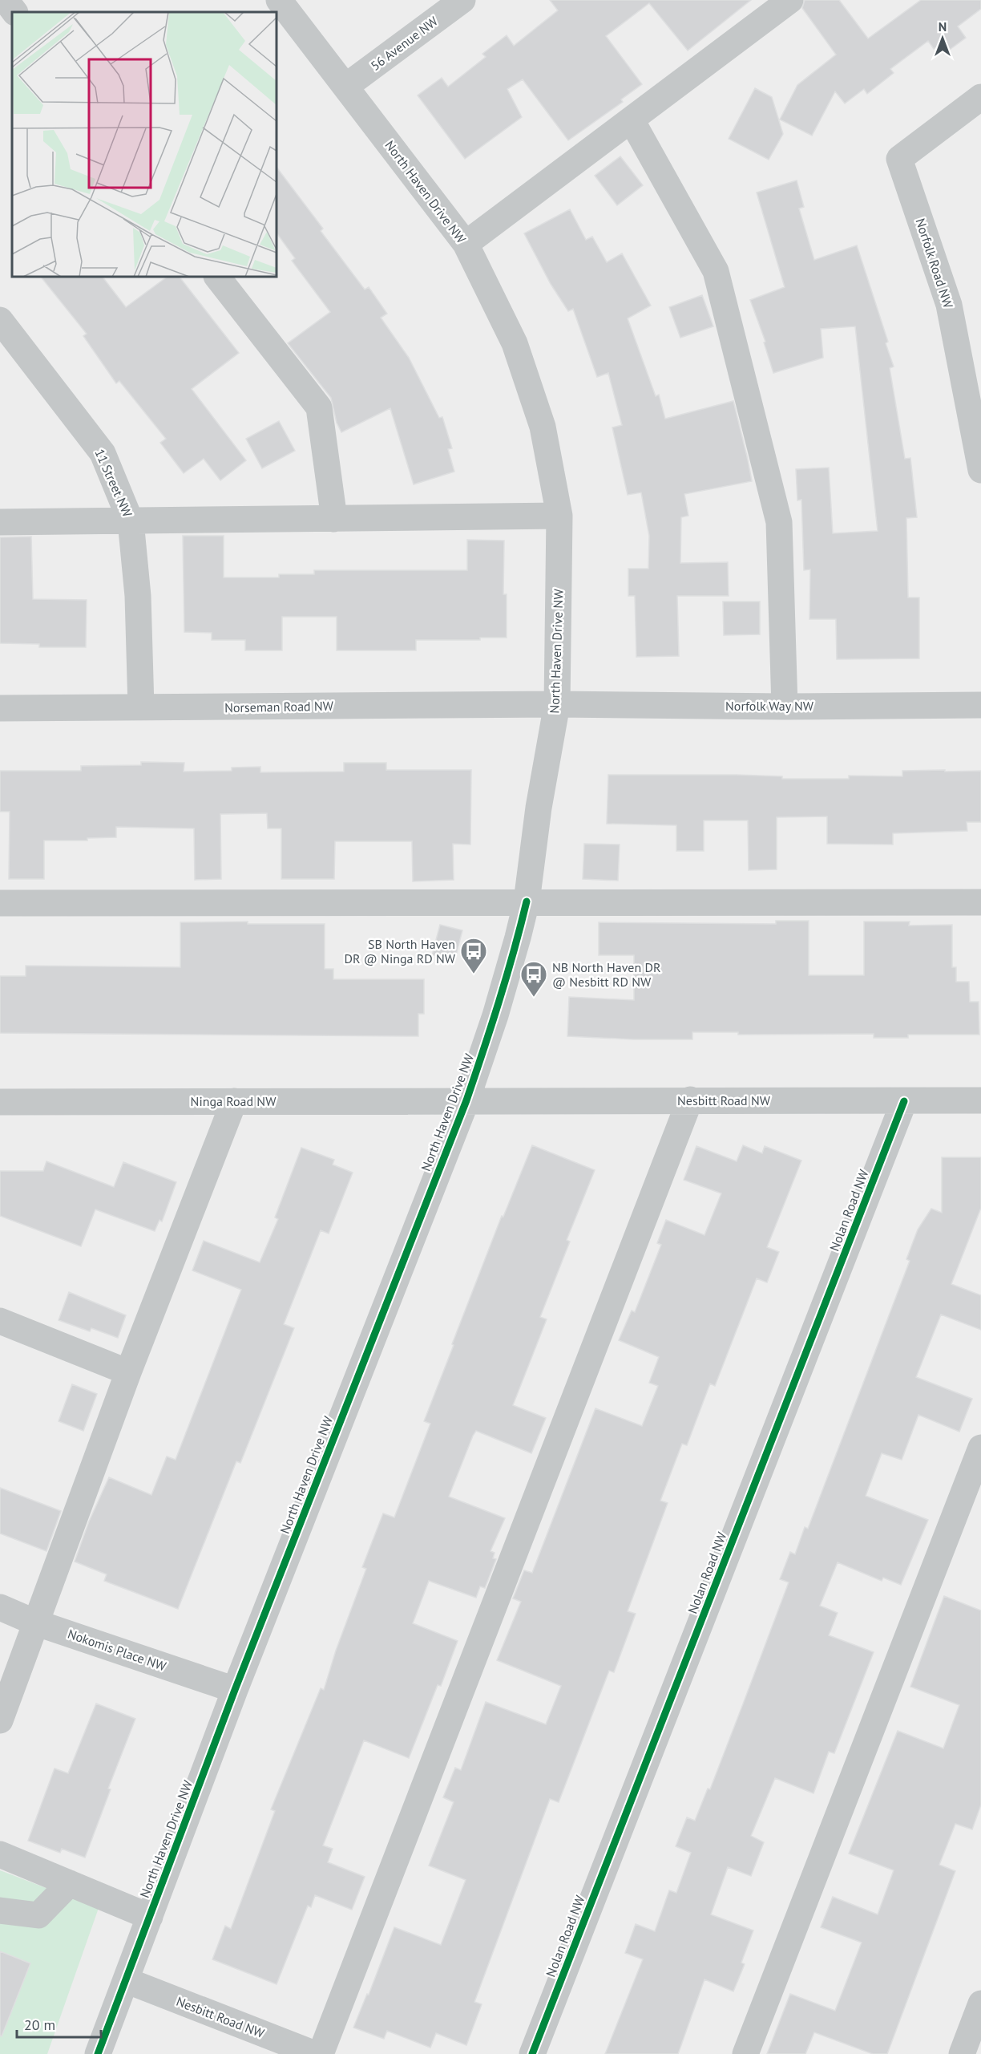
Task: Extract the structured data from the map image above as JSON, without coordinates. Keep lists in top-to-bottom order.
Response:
{
  "streets": {
    "street": [
      "56 Avenue NW",
      "North Haven Drive NW",
      "Norfolk Road NW",
      "11 Street NW",
      "Norfolk Way NW",
      "Norseman Road NW",
      "Nesbitt Road NW",
      "Ninga Road NW",
      "Nolan Road NW",
      "Nokomis Place NW"
    ]
  },
  "crossings": [
    ["56 Avenue NW", "North Haven Drive NW"],
    ["North Haven Drive NW", "Norfolk Way NW"],
    ["North Haven Drive NW", "Norseman Road NW"],
    ["North Haven Drive NW", "Nesbitt Road NW"],
    ["North Haven Drive NW", "Ninga Road NW"],
    ["North Haven Drive NW", "Nokomis Place NW"],
    ["11 Street NW", "Norseman Road NW"],
    ["Norfolk Way NW", "Norseman Road NW"],
    ["Nesbitt Road NW", "Ninga Road NW"],
    ["Nesbitt Road NW", "Nolan Road NW"]
  ],
  "places": {
    "bus stop": ["SB North Haven DR @ Ninga RD NW", "NB North Haven DR @ Nesbitt RD NW"]
  },
  "scale_bar": "20 m",
  "north": "top"
}
